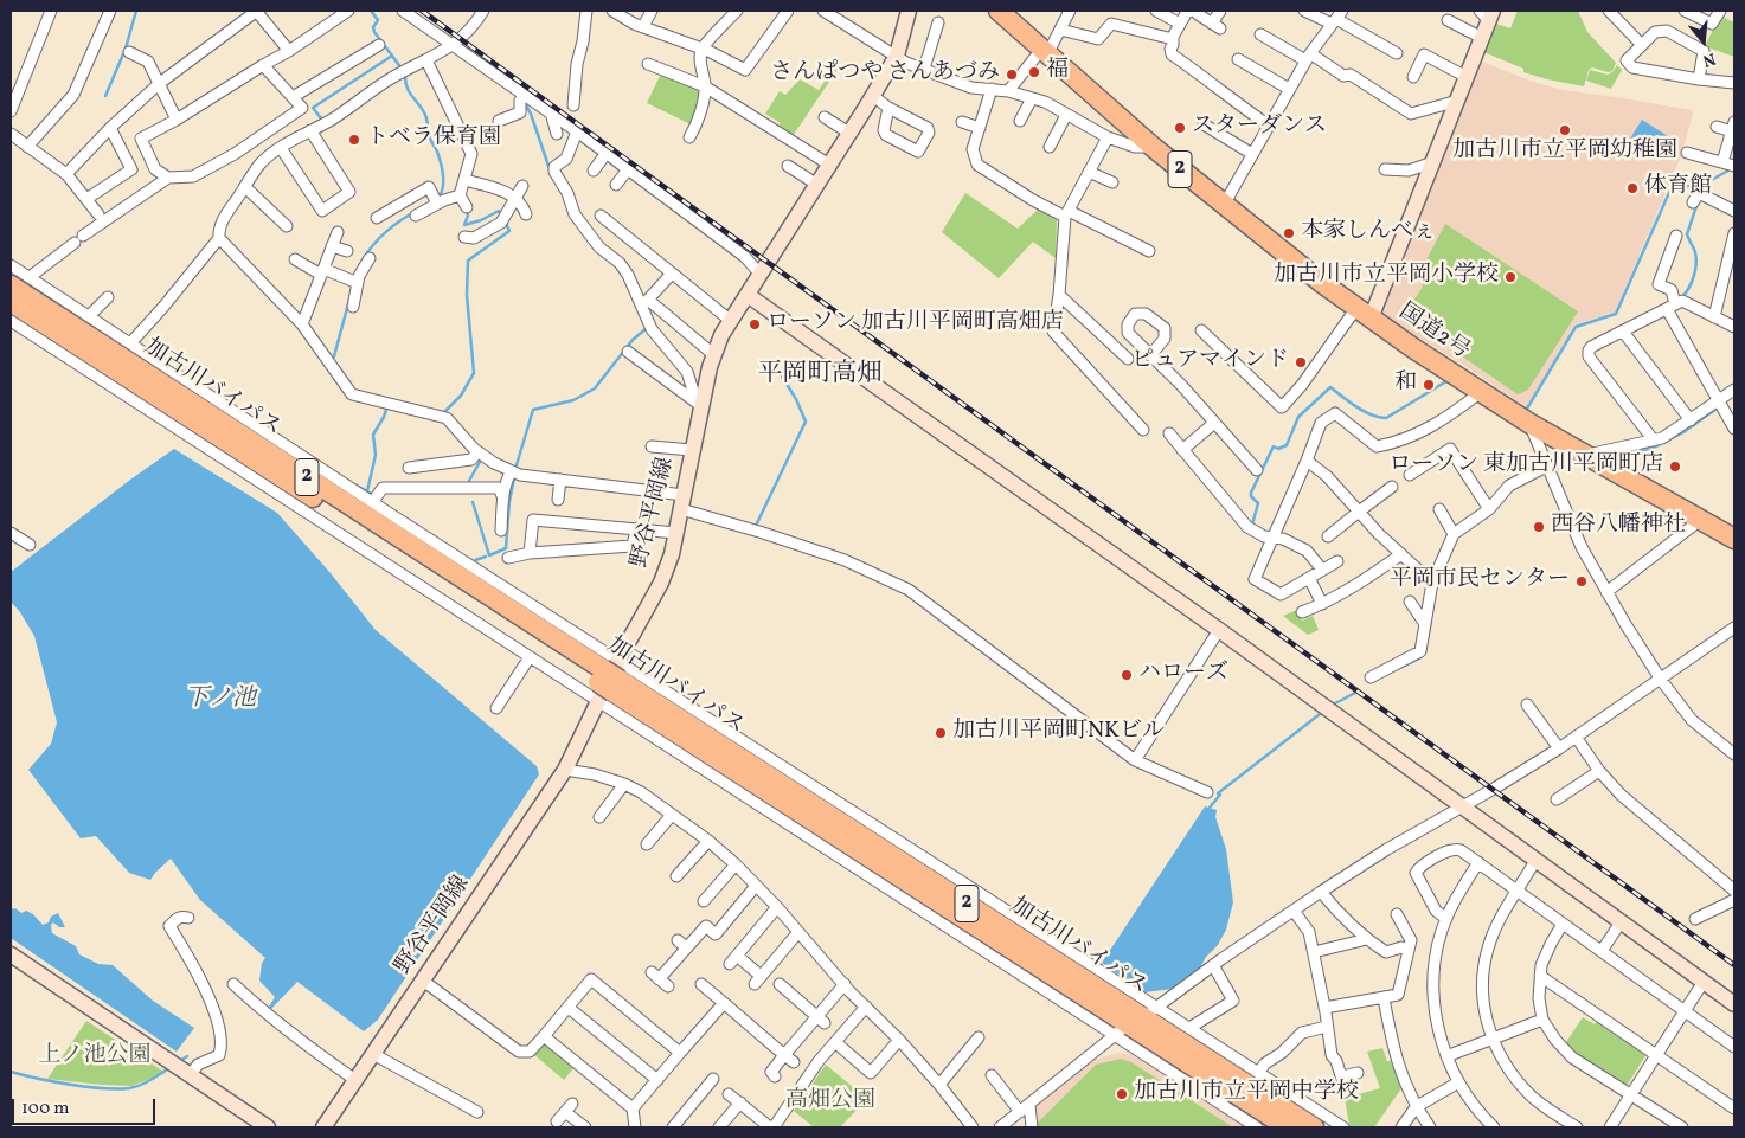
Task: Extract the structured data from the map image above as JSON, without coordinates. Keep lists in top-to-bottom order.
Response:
{
  "streets": {
    "highway": ["2", "国道2号", "加古川バイパス"],
    "street": ["野谷平岡線"]
  },
  "crossings": [
    ["加古川バイパス", "野谷平岡線"]
  ],
  "districts": ["平岡町高畑"],
  "water": ["下ノ池"],
  "parks": ["上ノ池公園", "高畑公園"],
  "places": [
    "福",
    "さんぱつや さんあづみ",
    "スターダンス",
    "加古川市立平岡幼稚園",
    "トベラ保育園",
    "体育館",
    "本家しんべぇ",
    "加古川市立平岡小学校",
    "ローソン 加古川平岡町高畑店",
    "ピュアマインド",
    "和",
    "ローソン 東加古川平岡町店",
    "西谷八幡神社",
    "平岡市民センター",
    "ハローズ",
    "加古川平岡町NKビル",
    "加古川市立平岡中学校"
  ],
  "scale_bar": "100 m",
  "north": "bottom"
}
